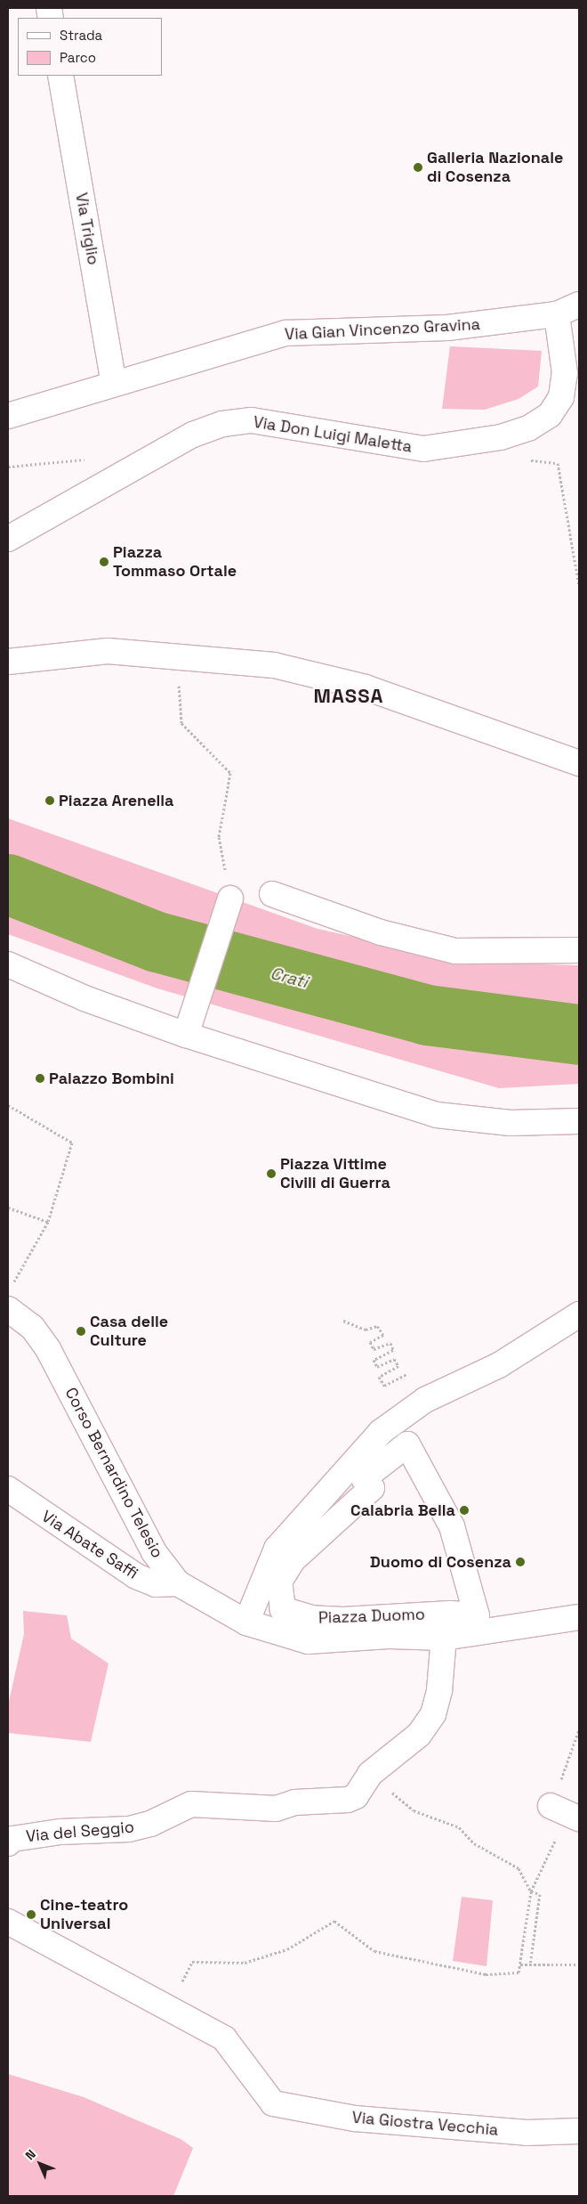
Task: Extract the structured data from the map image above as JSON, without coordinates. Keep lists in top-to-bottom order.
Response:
{
  "streets": {
    "street": [
      "Via Triglio",
      "Via Gian Vincenzo Gravina",
      "Via Don Luigi Maletta",
      "Corso Bernardino Telesio",
      "Via Abate Saffi",
      "Piazza Duomo",
      "Via del Seggio",
      "Via Giostra Vecchia"
    ]
  },
  "crossings": [
    ["Via Triglio", "Via Gian Vincenzo Gravina"],
    ["Via Gian Vincenzo Gravina", "Via Don Luigi Maletta"],
    ["Corso Bernardino Telesio", "Via Abate Saffi"],
    ["Corso Bernardino Telesio", "Via del Seggio"]
  ],
  "districts": ["MASSA"],
  "water": ["Crati"],
  "places": [
    "Galleria Nazionale di Cosenza",
    "Piazza Tommaso Ortale",
    "Piazza Arenella",
    "Palazzo Bombini",
    "Piazza Vittime Civili di Guerra",
    "Casa delle Culture",
    "Calabria Bella",
    "Duomo di Cosenza",
    "Cine-teatro Universal"
  ],
  "legend": ["Strada", "Parco"],
  "north": "top left"
}
